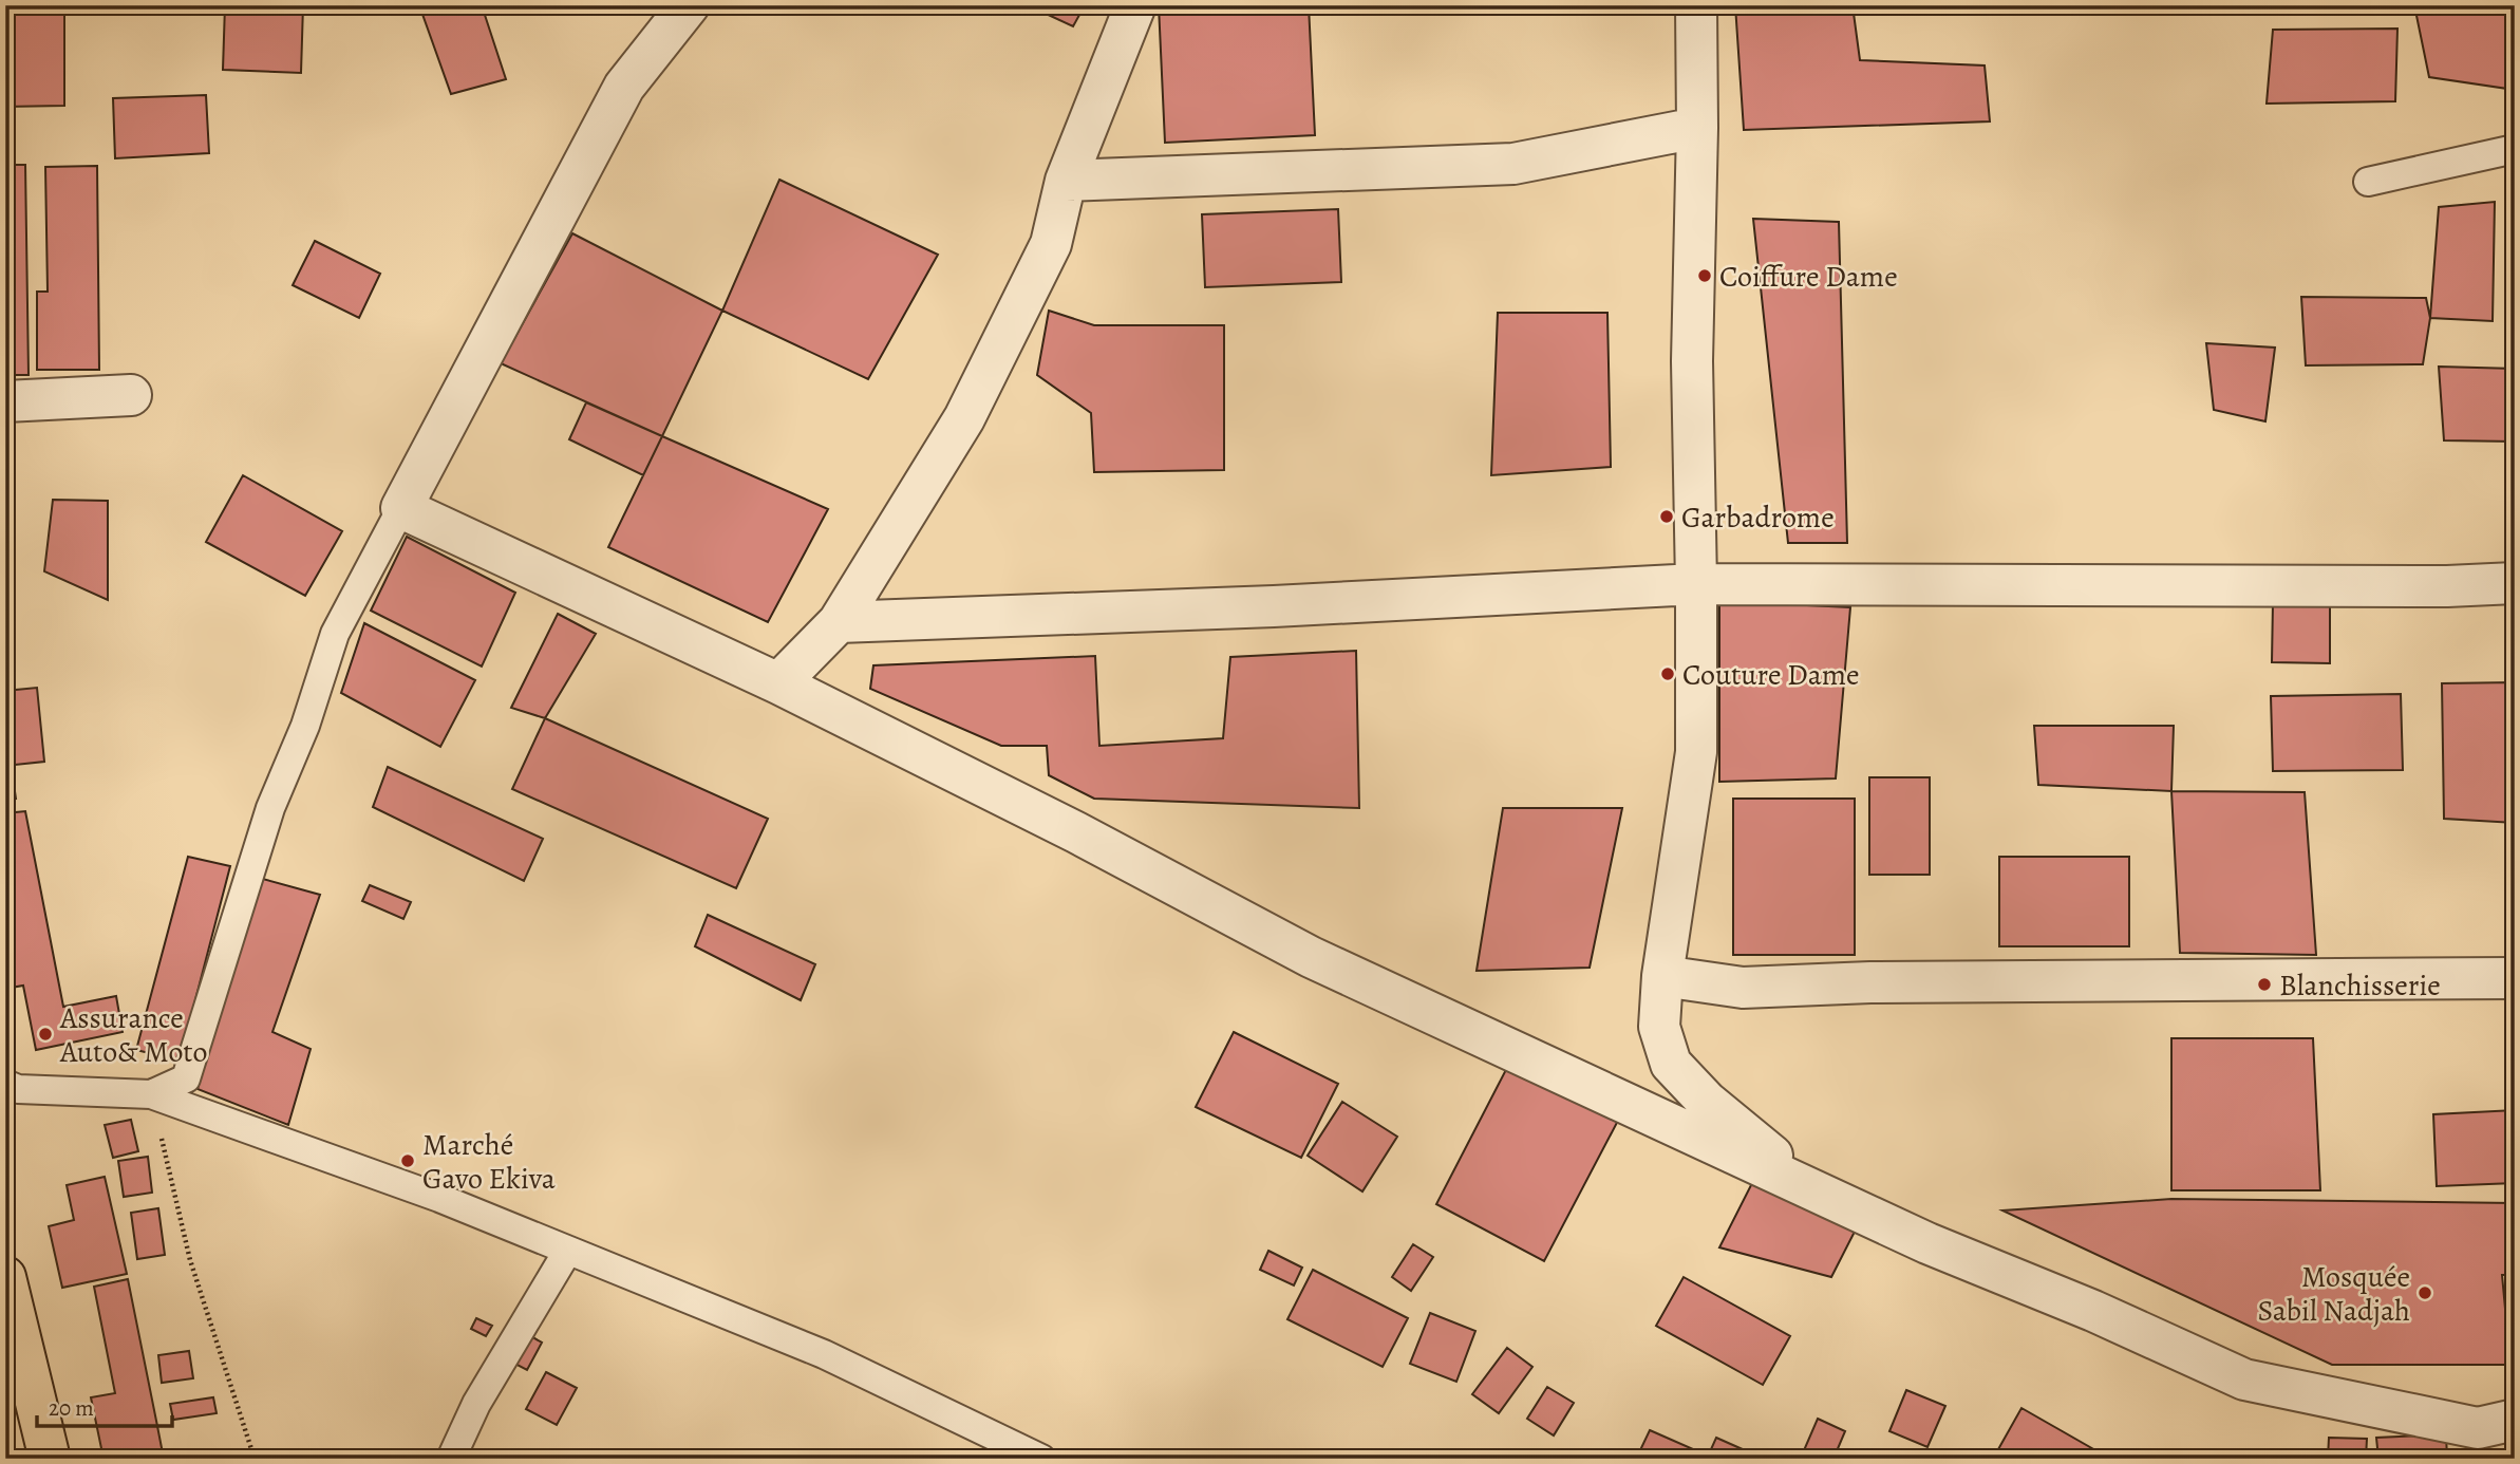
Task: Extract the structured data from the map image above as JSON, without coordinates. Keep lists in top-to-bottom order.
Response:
{
  "places": [
    "Coiffure Dame",
    "Garbadrome",
    "Couture Dame",
    "Blanchisserie",
    "Assurance Auto& Moto",
    "Marché Gavo Ekiva",
    "Mosquée Sabil Nadjah"
  ],
  "scale_bar": "20 m"
}
